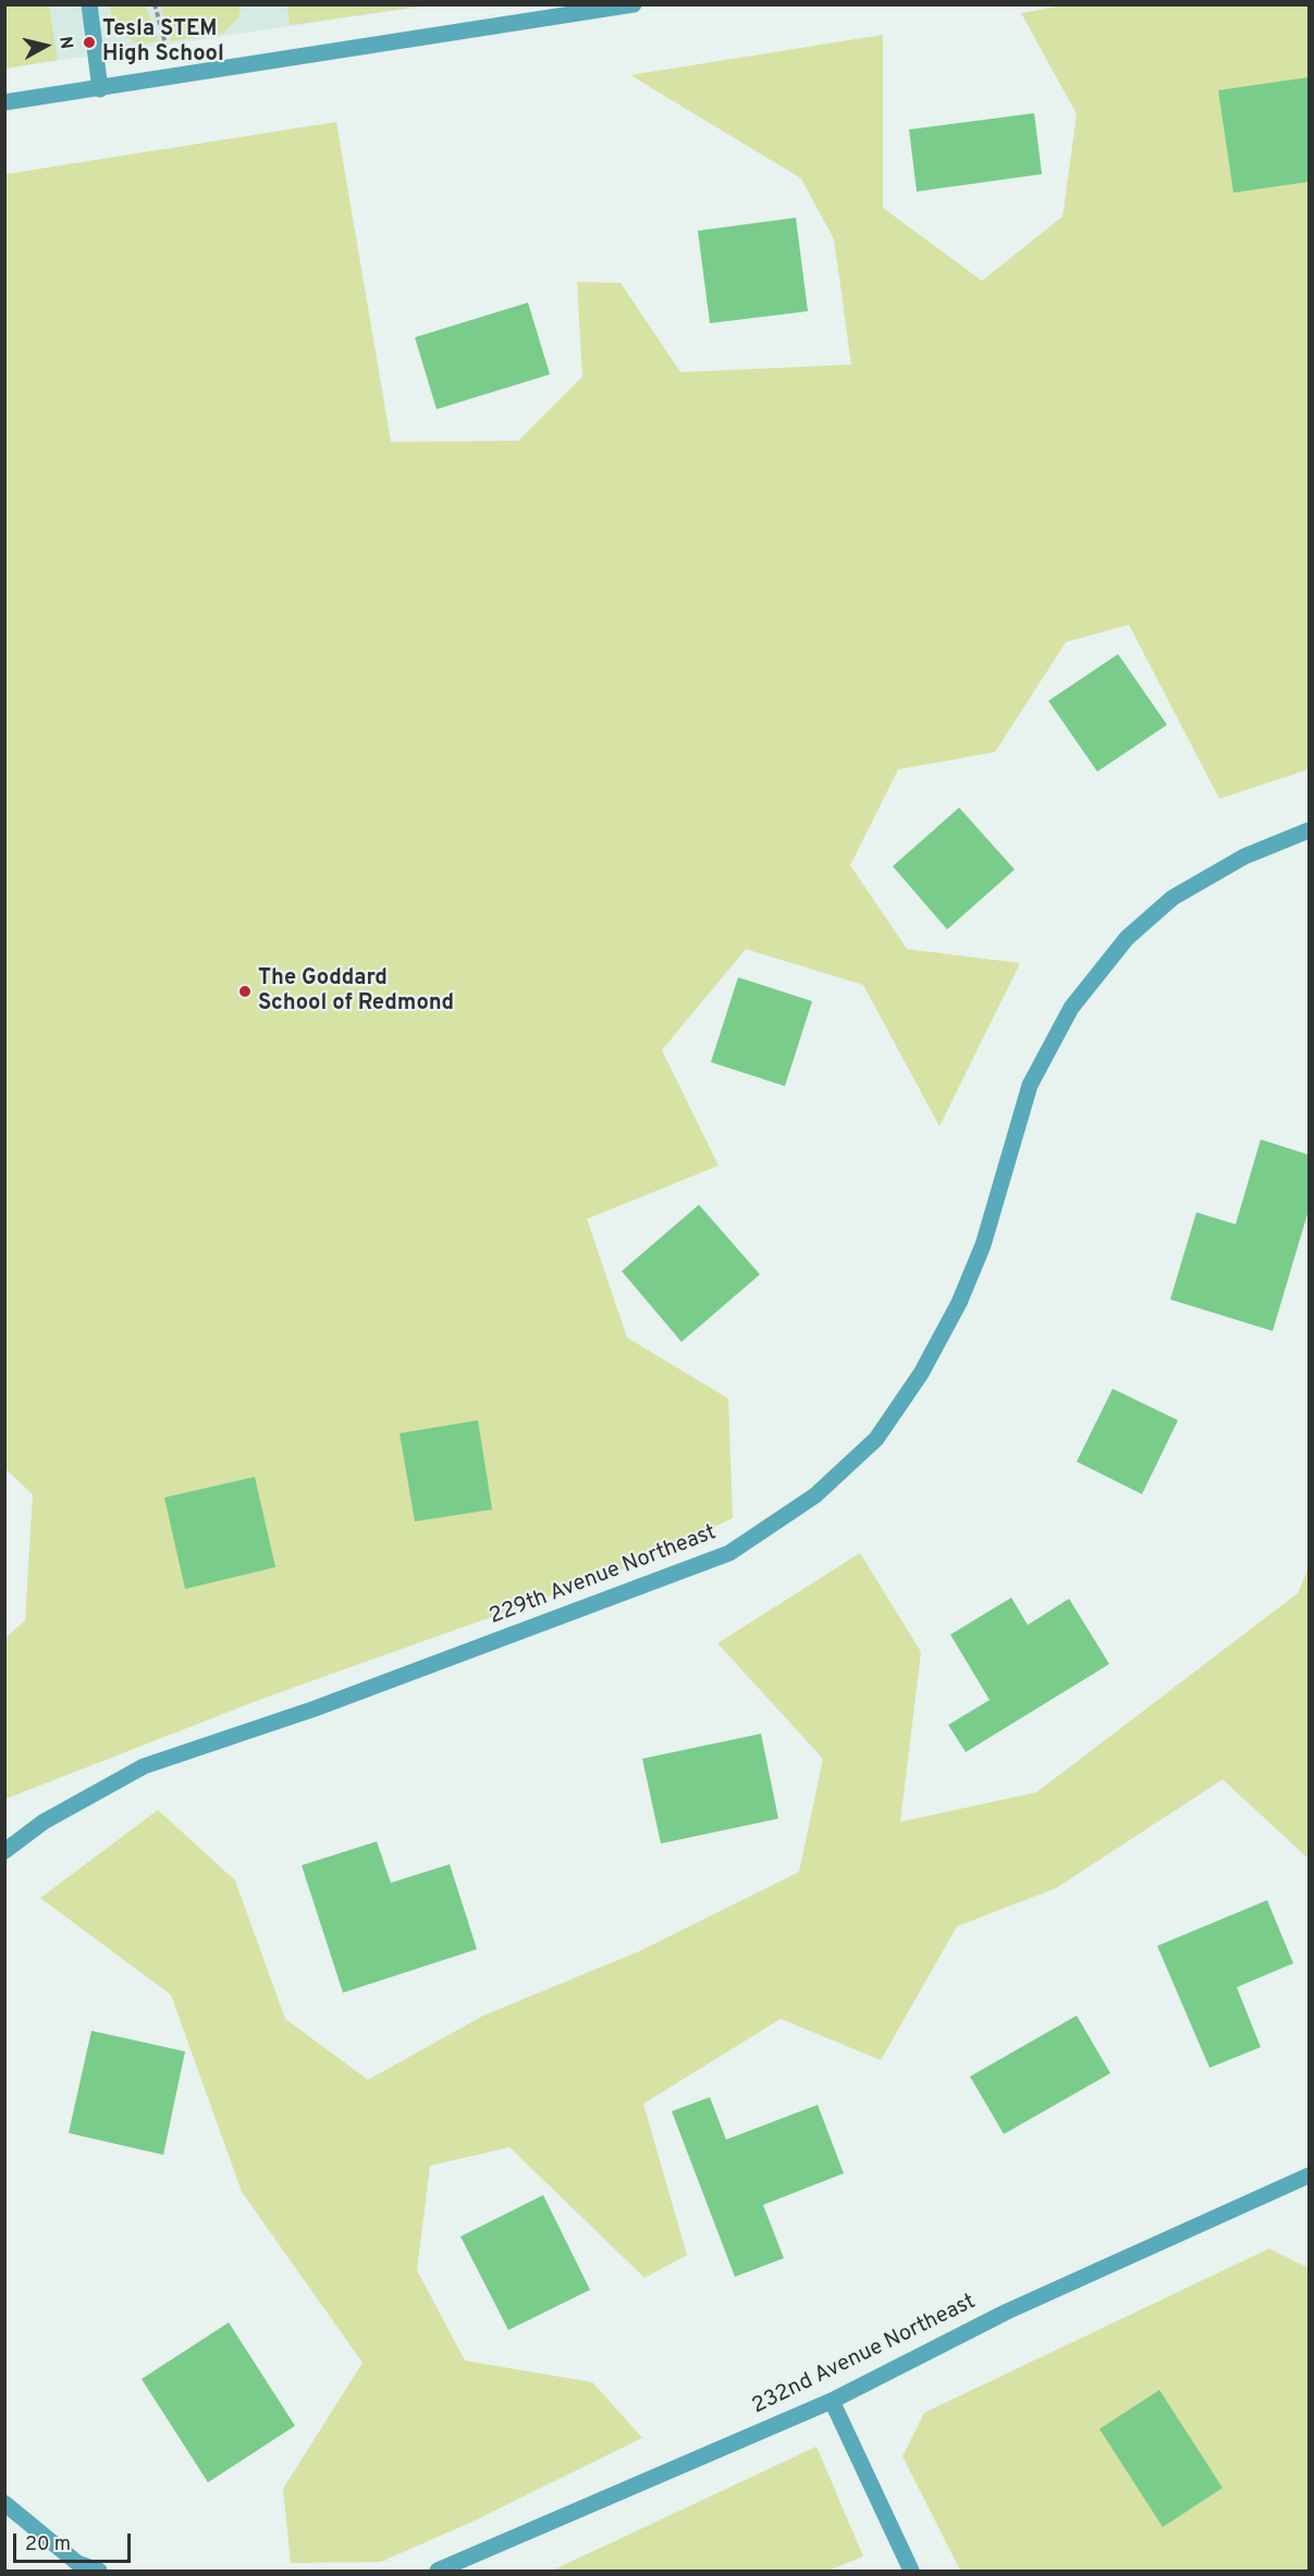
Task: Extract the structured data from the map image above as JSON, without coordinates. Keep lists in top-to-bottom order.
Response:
{
  "streets": {
    "street": ["229th Avenue Northeast", "232nd Avenue Northeast"]
  },
  "places": ["Tesla STEM High School", "The Goddard School of Redmond"],
  "scale_bar": "20 m",
  "north": "right"
}
